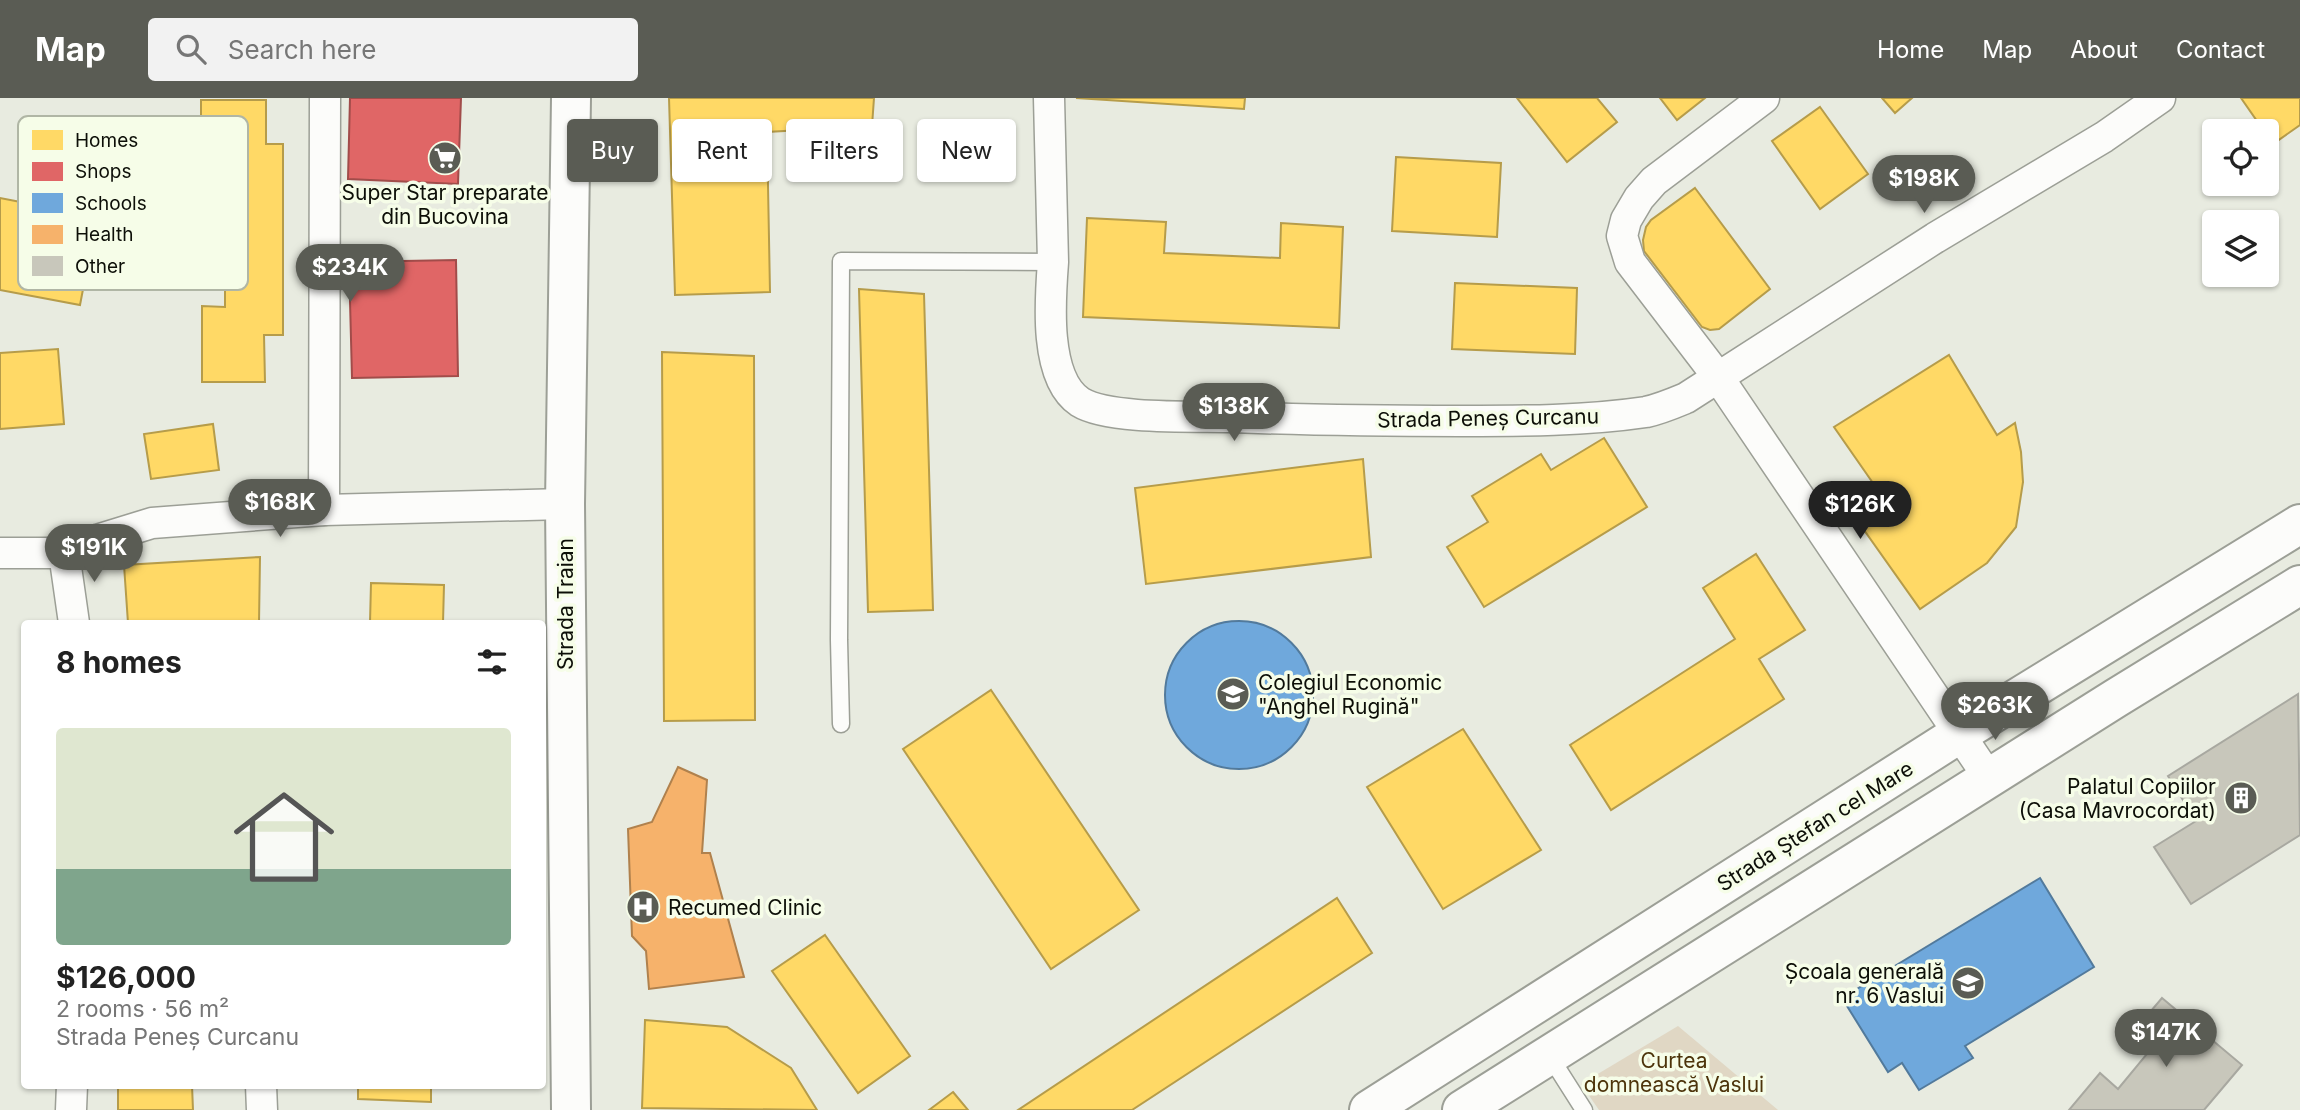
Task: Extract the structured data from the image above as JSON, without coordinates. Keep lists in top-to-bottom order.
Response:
{
  "streets": {
    "main road": ["Strada Traian", "Strada Ștefan cel Mare"],
    "street": ["Strada Peneș Curcanu"]
  },
  "parks": ["Curtea domnească Vaslui"],
  "places": {
    "supermarket": ["Super Star preparate din Bucovina"],
    "school or university": ["Colegiul Economic \"Anghel Rugină\"", "Școala generală nr. 6 Vaslui"],
    "building": ["Palatul Copiilor (Casa Mavrocordat)"],
    "hospital": ["Recumed Clinic"]
  },
  "legend": [
    "Homes",
    "Shops",
    "Schools",
    "Health",
    "Other"
  ],
  "page": {
    "header": "Map",
    "search": "Search here",
    "nav": [
      "Home",
      "Map",
      "About",
      "Contact"
    ],
    "chip": [
      "Buy",
      "Rent",
      "Filters",
      "New"
    ],
    "price": [
      "$198K",
      "$234K",
      "$138K",
      "$168K",
      "$126K",
      "$191K",
      "$263K",
      "$147K"
    ],
    "heading": "8 homes",
    "list": [
      {
        "name": "$126,000",
        "note": "2 rooms · 56 m² · Strada Peneș Curcanu"
      }
    ]
  }
}
